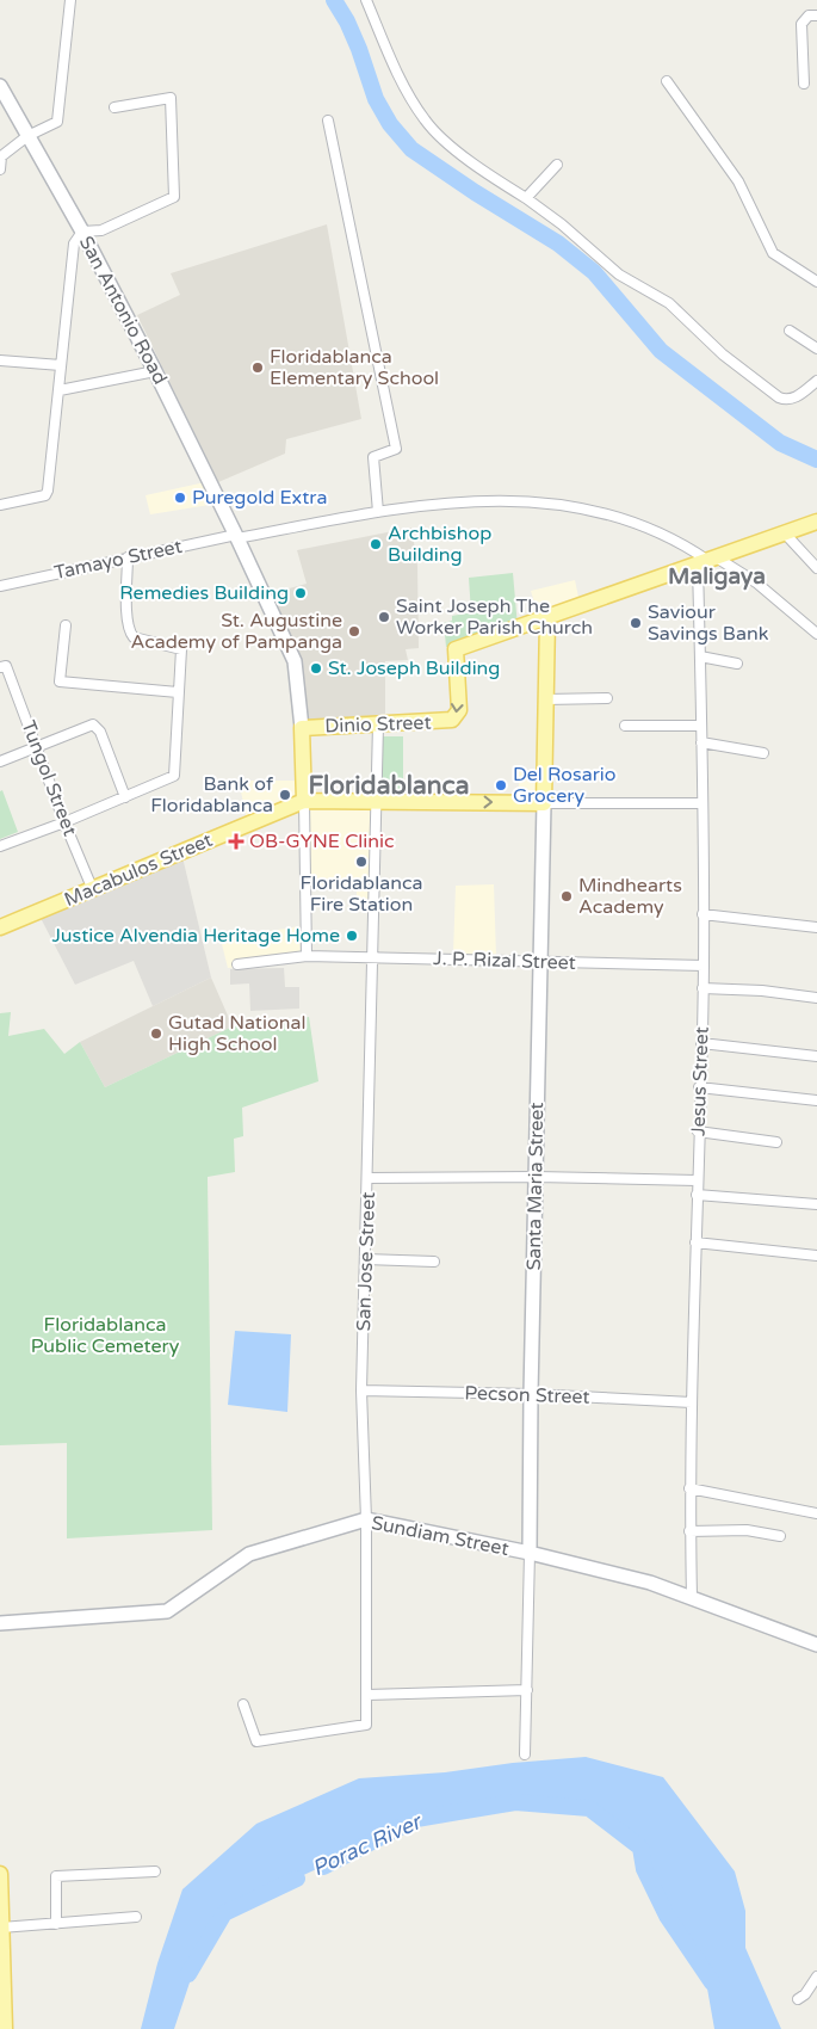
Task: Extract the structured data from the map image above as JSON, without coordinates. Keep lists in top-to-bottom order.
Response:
{
  "streets": {
    "main road": ["Dinio Street", "Macabulos Street", "Santa Maria Street"],
    "street": [
      "San Antonio Road",
      "Tamayo Street",
      "Tungol Street",
      "J. P. Rizal Street",
      "Jesus Street",
      "San Jose Street",
      "Pecson Street",
      "Sundiam Street"
    ]
  },
  "crossings": [
    ["San Antonio Road", "Tamayo Street"],
    ["San Antonio Road", "Dinio Street"],
    ["Tamayo Street", "Jesus Street"],
    ["Dinio Street", "Santa Maria Street"],
    ["Dinio Street", "San Jose Street"],
    ["Tungol Street", "Macabulos Street"],
    ["Macabulos Street", "Jesus Street"],
    ["Macabulos Street", "Santa Maria Street"],
    ["Macabulos Street", "San Jose Street"],
    ["J. P. Rizal Street", "Jesus Street"],
    ["J. P. Rizal Street", "Santa Maria Street"],
    ["J. P. Rizal Street", "San Jose Street"],
    ["Jesus Street", "Pecson Street"],
    ["Jesus Street", "Sundiam Street"],
    ["Santa Maria Street", "Pecson Street"],
    ["Santa Maria Street", "Sundiam Street"],
    ["San Jose Street", "Pecson Street"],
    ["San Jose Street", "Sundiam Street"]
  ],
  "one_way": ["Dinio Street"],
  "districts": ["Maligaya", "Floridablanca"],
  "water": ["Porac River"],
  "parks": ["Floridablanca Public Cemetery"],
  "places": {
    "other": [
      "Floridablanca Elementary School",
      "Puregold Extra",
      "Archbishop Building",
      "Remedies Building",
      "Saint Joseph The Worker Parish Church",
      "Saviour Savings Bank",
      "St. Augustine Academy of Pampanga",
      "St. Joseph Building",
      "Del Rosario Grocery",
      "Bank of Floridablanca",
      "Floridablanca Fire Station",
      "Mindhearts Academy",
      "Justice Alvendia Heritage Home",
      "Gutad National High School"
    ],
    "health": ["OB-GYNE Clinic"]
  }
}
